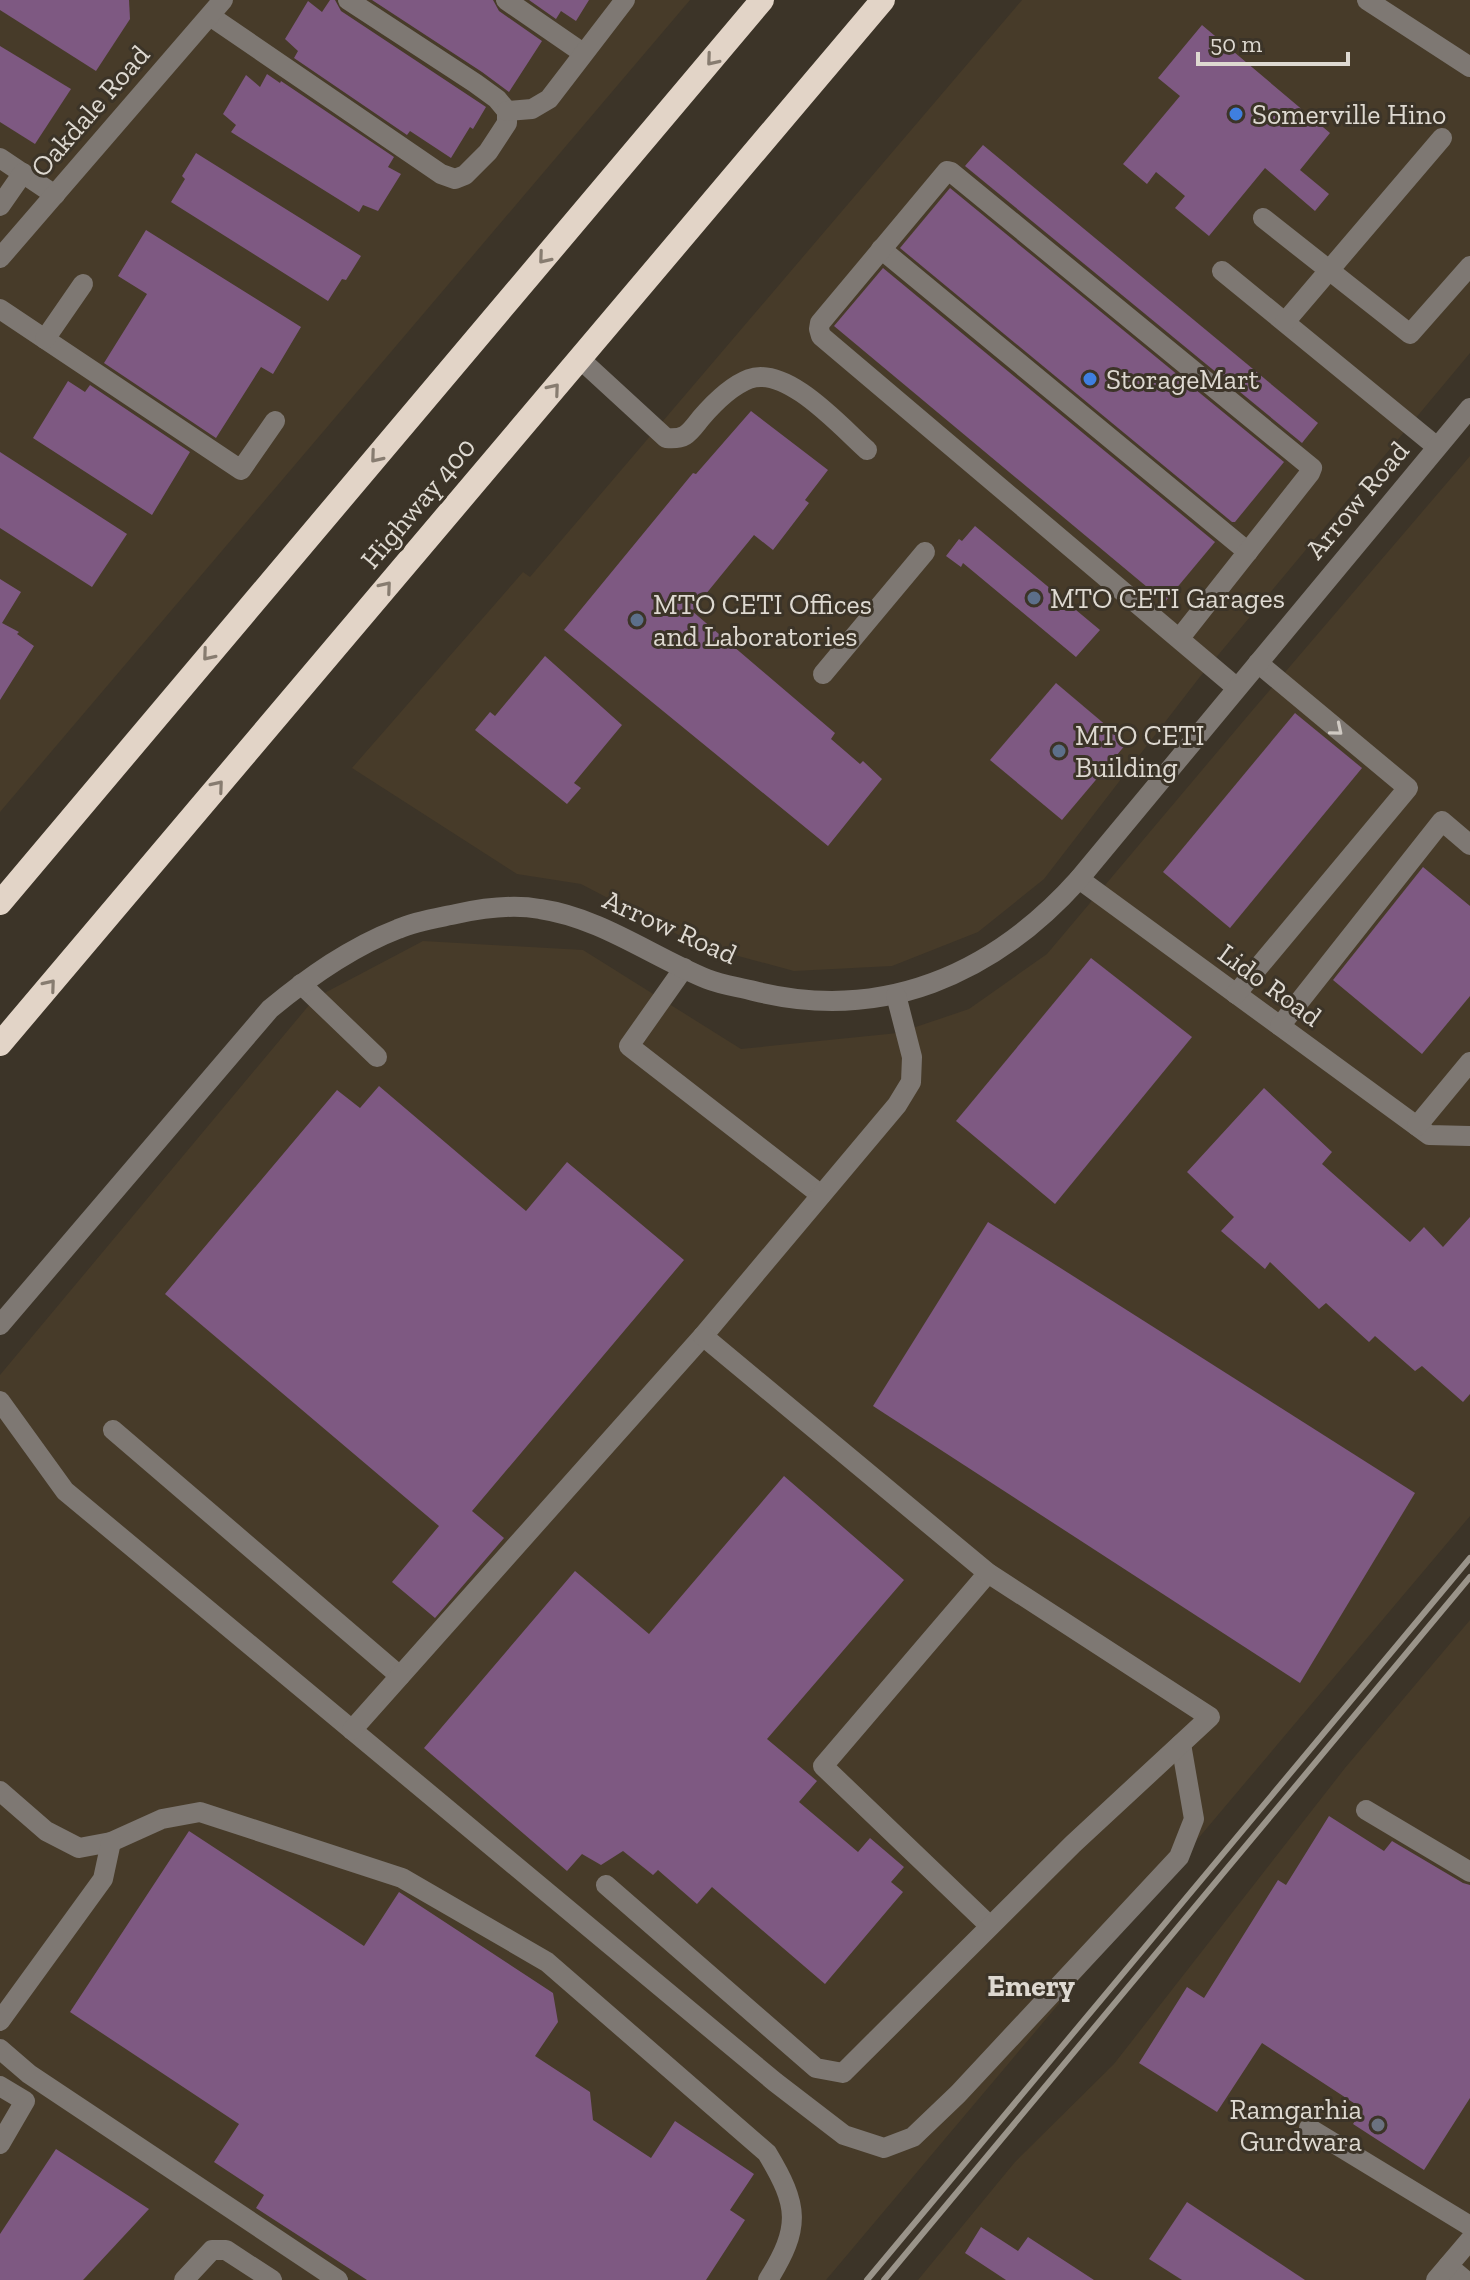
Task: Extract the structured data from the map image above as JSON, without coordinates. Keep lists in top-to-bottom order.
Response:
{
  "streets": {
    "highway": ["Highway 400"],
    "street": ["Oakdale Road", "Arrow Road", "Lido Road"]
  },
  "crossings": [
    ["Arrow Road", "Lido Road"]
  ],
  "districts": ["Emery"],
  "places": [
    "Somerville Hino",
    "StorageMart",
    "MTO CETI Garages",
    "MTO CETI Offices and Laboratories",
    "MTO CETI Building",
    "Ramgarhia Gurdwara"
  ],
  "scale_bar": "50 m"
}
